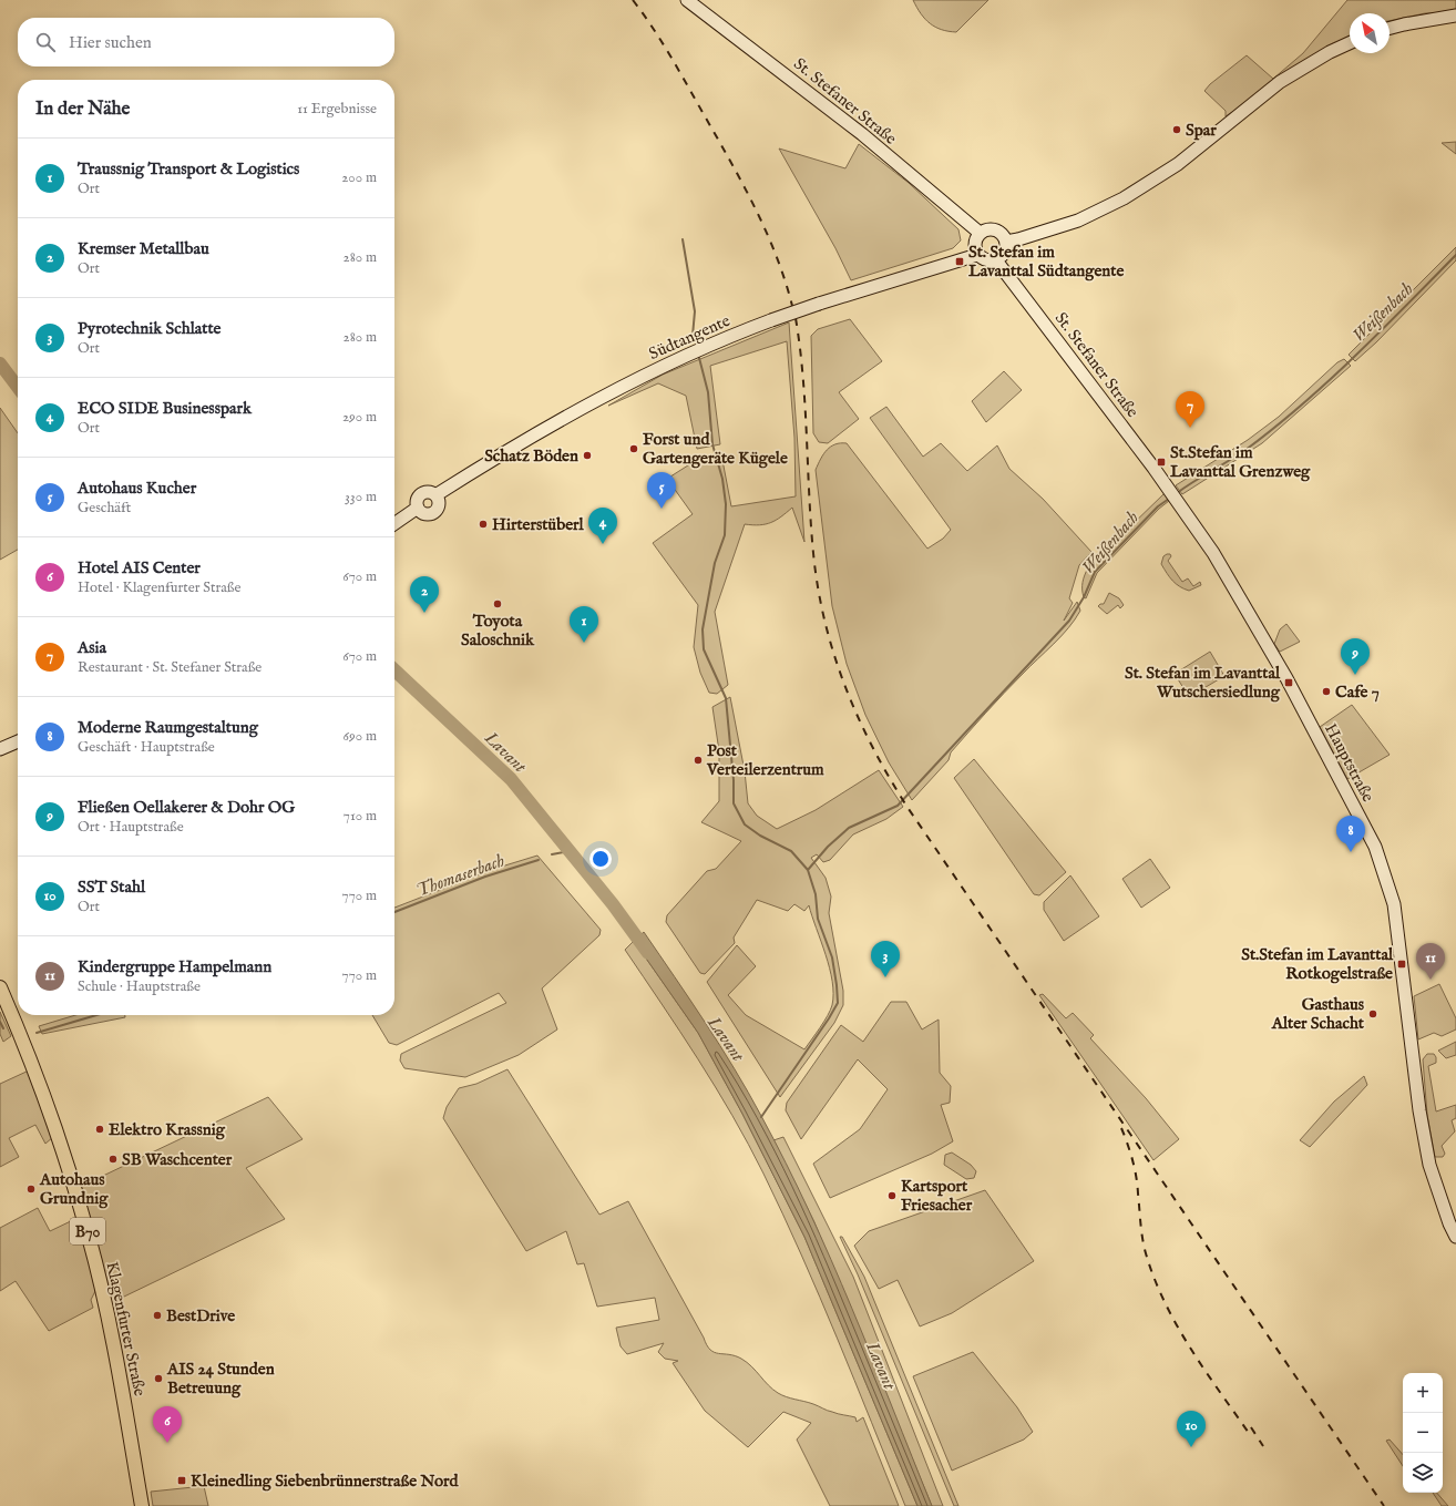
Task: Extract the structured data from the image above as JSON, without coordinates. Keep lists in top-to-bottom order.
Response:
{
  "streets": {
    "main road": [
      "St. Stefaner Straße",
      "Südtangente",
      "Hauptstraße",
      "B70",
      "Klagenfurter Straße"
    ]
  },
  "crossings": [
    ["St. Stefaner Straße", "Südtangente"],
    ["St. Stefaner Straße", "Hauptstraße"]
  ],
  "water": ["Weißenbach", "Lavant", "Thomaserbach"],
  "places": {
    "other": [
      "Spar",
      "Forst und Gartengeräte Kügele",
      "Schatz Böden",
      "Hirterstüberl",
      "Toyota Saloschnik",
      "Cafe 7",
      "Post Verteilerzentrum",
      "Gasthaus Alter Schacht",
      "Elektro Krassnig",
      "SB Waschcenter",
      "Autohaus Grundnig",
      "Kartsport Friesacher",
      "BestDrive",
      "AIS 24 Stunden Betreuung"
    ],
    "transit": [
      "St. Stefan im Lavanttal Südtangente",
      "St.Stefan im Lavanttal Grenzweg",
      "St. Stefan im Lavanttal Wutschersiedlung",
      "St.Stefan im Lavanttal Rotkogelstraße",
      "Kleinedling Siebenbrünnerstraße Nord"
    ]
  },
  "north": "top left",
  "page": {
    "search": "Hier suchen",
    "heading": ["In der Nähe", "11 Ergebnisse"],
    "list": [
      {
        "mark": "1",
        "name": "Traussnig Transport & Logistics",
        "note": "Ort",
        "value": "200 m"
      },
      {
        "mark": "2",
        "name": "Kremser Metallbau",
        "note": "Ort",
        "value": "280 m"
      },
      {
        "mark": "3",
        "name": "Pyrotechnik Schlatte",
        "note": "Ort",
        "value": "280 m"
      },
      {
        "mark": "4",
        "name": "ECO SIDE Businesspark",
        "note": "Ort",
        "value": "290 m"
      },
      {
        "mark": "5",
        "name": "Autohaus Kucher",
        "note": "Geschäft",
        "value": "330 m"
      },
      {
        "mark": "6",
        "name": "Hotel AIS Center",
        "note": "Hotel · Klagenfurter Straße",
        "value": "670 m"
      },
      {
        "mark": "7",
        "name": "Asia",
        "note": "Restaurant · St. Stefaner Straße",
        "value": "670 m"
      },
      {
        "mark": "8",
        "name": "Moderne Raumgestaltung",
        "note": "Geschäft · Hauptstraße",
        "value": "690 m"
      },
      {
        "mark": "9",
        "name": "Fließen Oellakerer & Dohr OG",
        "note": "Ort · Hauptstraße",
        "value": "710 m"
      },
      {
        "mark": "10",
        "name": "SST Stahl",
        "note": "Ort",
        "value": "770 m"
      },
      {
        "mark": "11",
        "name": "Kindergruppe Hampelmann",
        "note": "Schule · Hauptstraße",
        "value": "770 m"
      }
    ],
    "pins": [
      "7",
      "5",
      "4",
      "2",
      "1",
      "9",
      "8",
      "3",
      "11",
      "6",
      "10"
    ],
    "map_buttons": ["+", "−"]
  }
}
